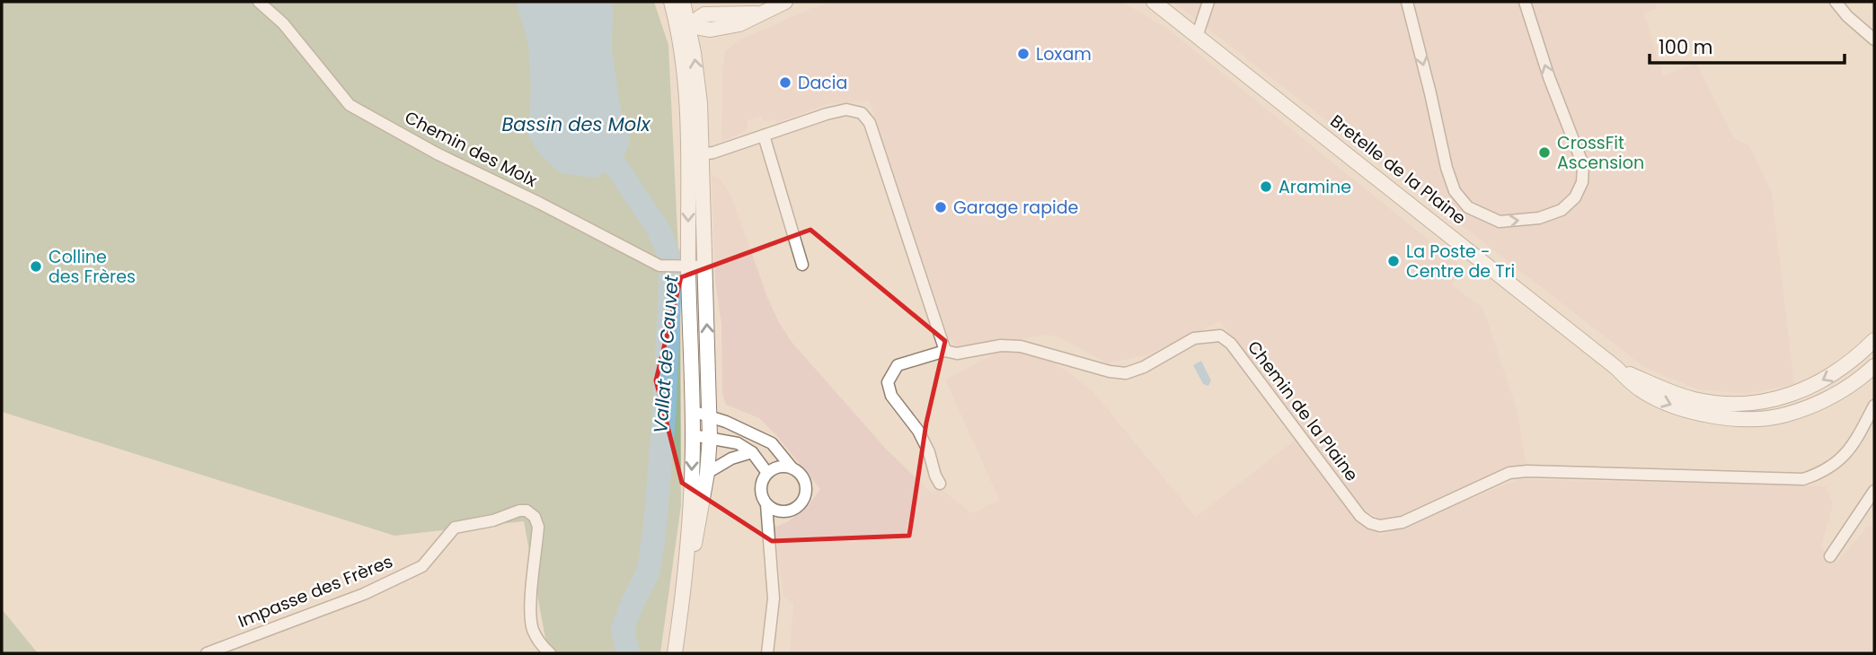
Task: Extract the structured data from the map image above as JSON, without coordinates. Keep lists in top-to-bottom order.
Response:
{
  "streets": {
    "main road": ["Bretelle de la Plaine"],
    "street": ["Chemin des Molx", "Chemin de la Plaine", "Impasse des Frères"]
  },
  "water": ["Bassin des Molx", "Vallat de Cauvet"],
  "places": [
    "Loxam",
    "Dacia",
    "CrossFit Ascension",
    "Aramine",
    "Garage rapide",
    "La Poste - Centre de Tri",
    "Colline des Frères"
  ],
  "scale_bar": "100 m"
}
